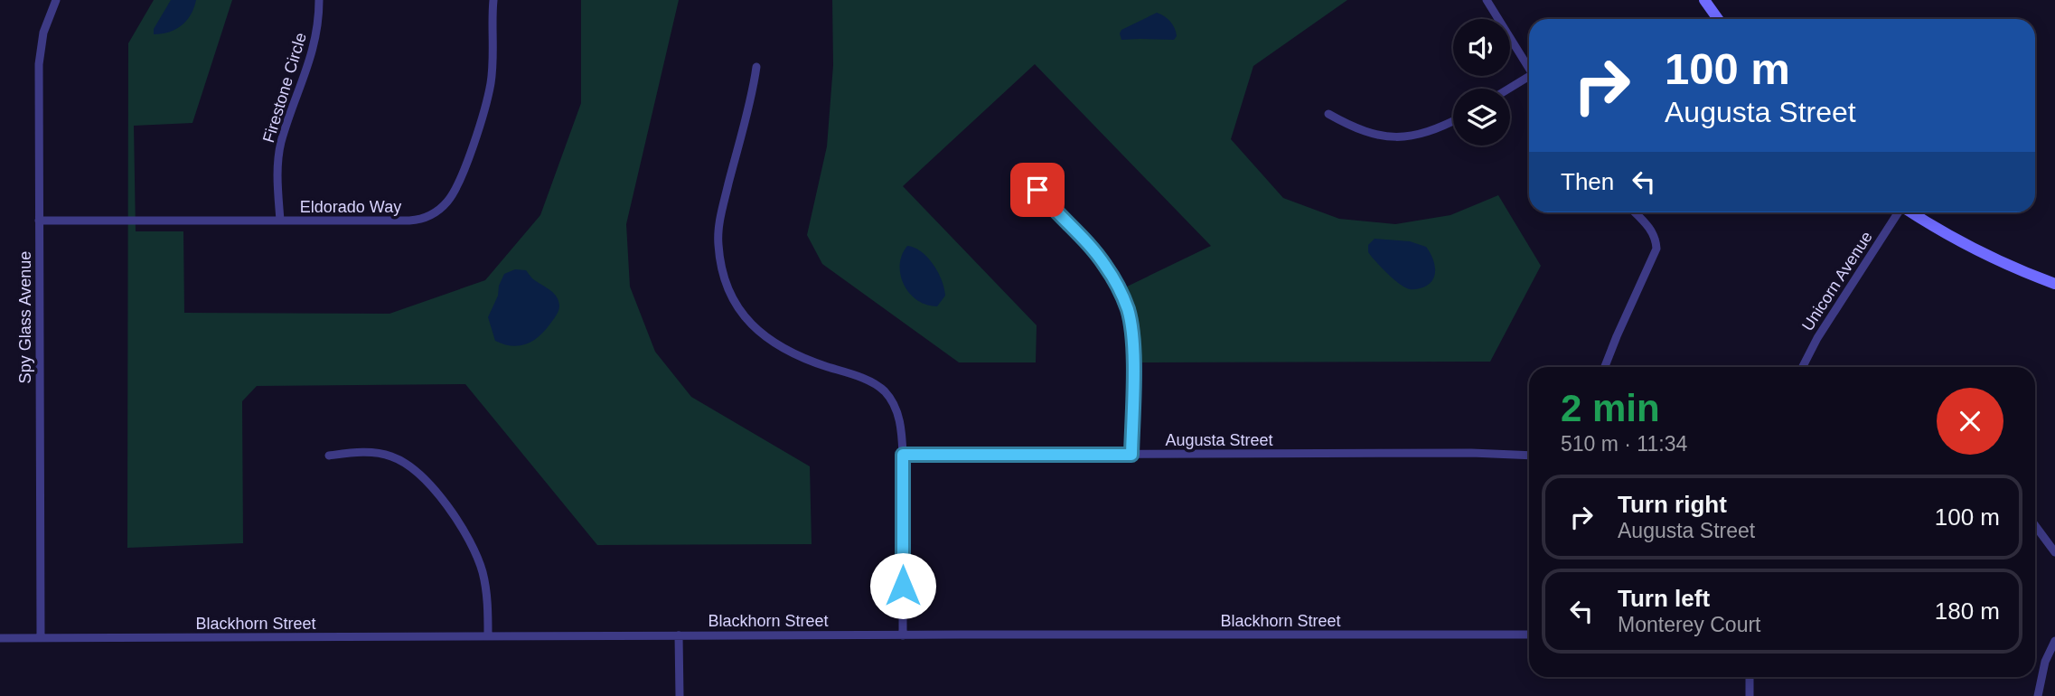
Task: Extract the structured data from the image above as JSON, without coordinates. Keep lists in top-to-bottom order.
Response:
{
  "streets": {
    "street": [
      "Firestone Circle",
      "Eldorado Way",
      "Unicorn Avenue",
      "Spy Glass Avenue",
      "Augusta Street",
      "Blackhorn Street"
    ]
  },
  "crossings": [
    ["Firestone Circle", "Eldorado Way"],
    ["Eldorado Way", "Spy Glass Avenue"],
    ["Spy Glass Avenue", "Blackhorn Street"]
  ],
  "page": {
    "turn": ["100 m", "Augusta Street"],
    "then": "Then",
    "heading": ["2 min", "510 m · 11:34"],
    "list": [
      {
        "name": "Turn right",
        "note": "Augusta Street",
        "value": "100 m"
      },
      {
        "name": "Turn left",
        "note": "Monterey Court",
        "value": "180 m"
      }
    ]
  }
}
